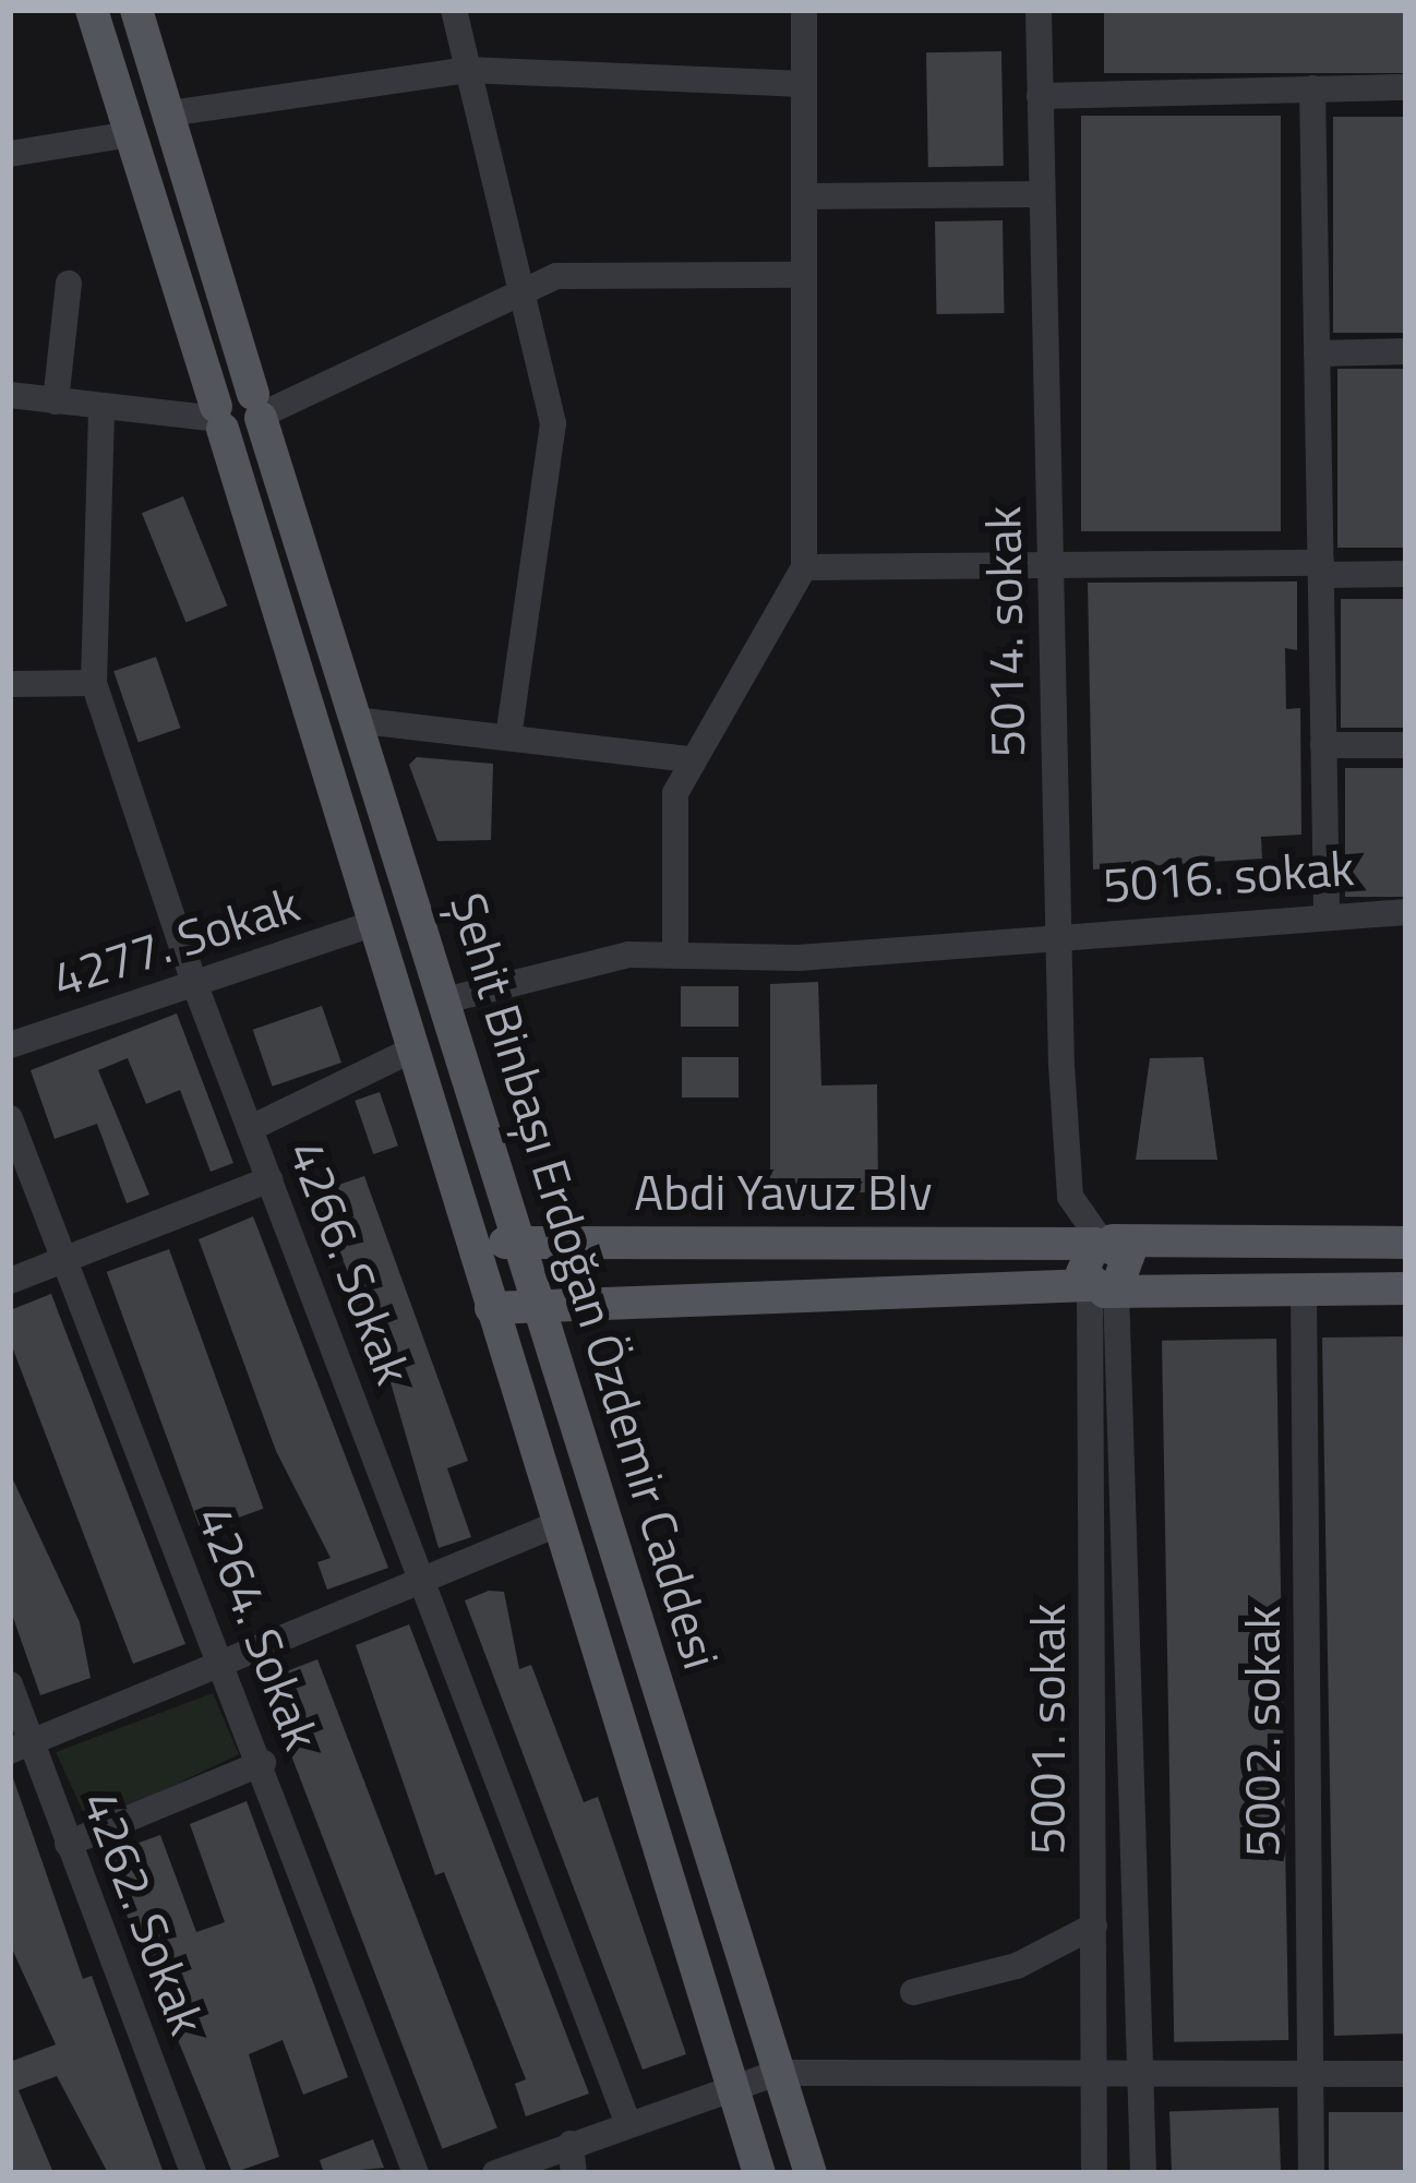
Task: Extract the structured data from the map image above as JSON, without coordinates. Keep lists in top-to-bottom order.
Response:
{
  "streets": {
    "main road": ["Abdi Yavuz Blv", "Şehit Binbaşı Erdoğan Özdemir Caddesi"],
    "street": [
      "5014. sokak",
      "5016. sokak",
      "4277. Sokak",
      "4266. Sokak",
      "4264. Sokak",
      "5001. sokak",
      "5002. sokak",
      "4262. Sokak"
    ]
  },
  "crossings": [
    ["5014. sokak", "5016. sokak"],
    ["5014. sokak", "Abdi Yavuz Blv"],
    ["5016. sokak", "Şehit Binbaşı Erdoğan Özdemir Caddesi"],
    ["4277. Sokak", "4266. Sokak"],
    ["4277. Sokak", "Şehit Binbaşı Erdoğan Özdemir Caddesi"],
    ["Abdi Yavuz Blv", "Şehit Binbaşı Erdoğan Özdemir Caddesi"],
    ["Abdi Yavuz Blv", "5001. sokak"],
    ["Abdi Yavuz Blv", "5002. sokak"]
  ]
}
